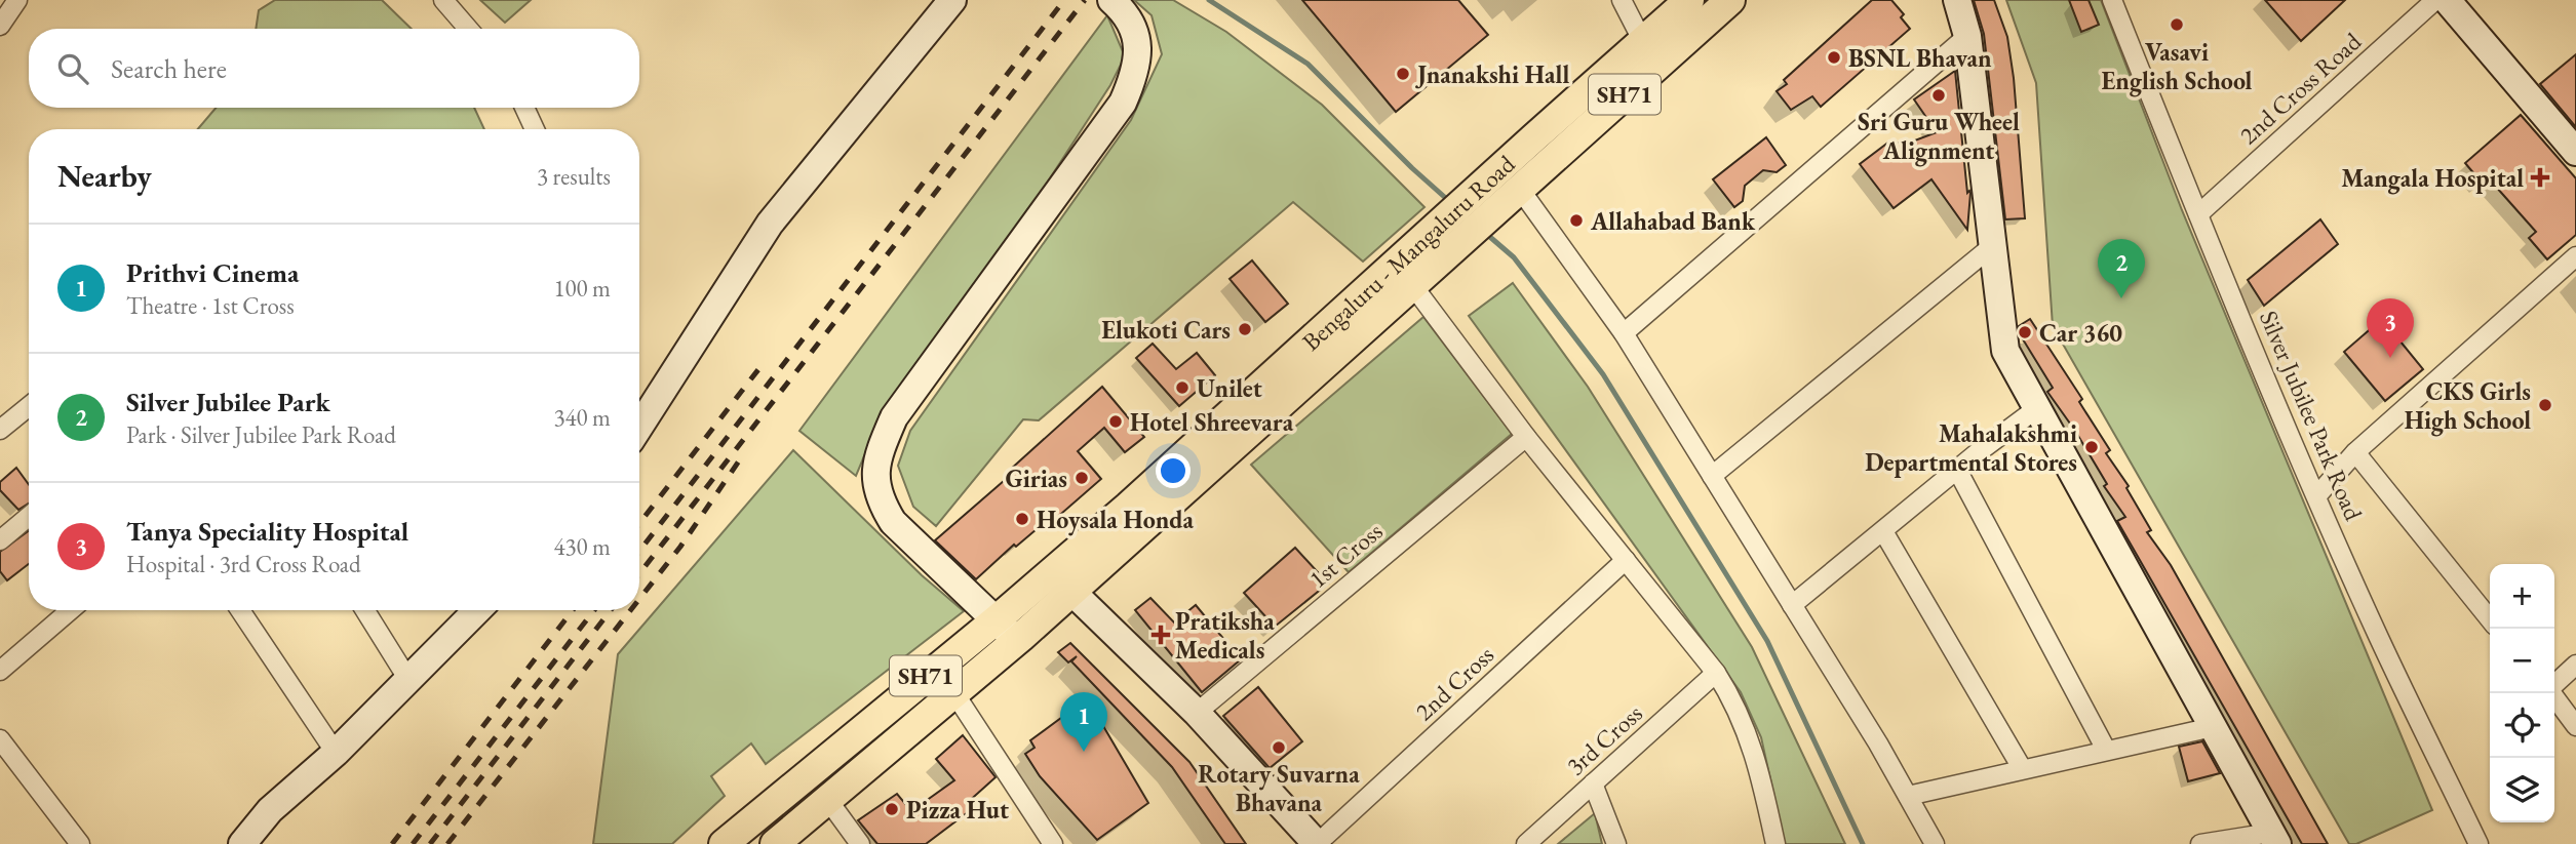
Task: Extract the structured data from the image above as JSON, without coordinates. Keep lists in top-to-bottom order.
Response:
{
  "streets": {
    "main road": ["SH71", "Bengaluru - Mangaluru Road"],
    "street": [
      "2nd Cross Road",
      "Silver Jubilee Park Road",
      "1st Cross",
      "2nd Cross",
      "3rd Cross"
    ]
  },
  "crossings": [
    ["2nd Cross Road", "Silver Jubilee Park Road"],
    ["SH71", "Bengaluru - Mangaluru Road"]
  ],
  "places": {
    "other": [
      "Vasavi English School",
      "BSNL Bhavan",
      "Jnanakshi Hall",
      "Sri Guru Wheel Alignment",
      "Allahabad Bank",
      "Elukoti Cars",
      "Car 360",
      "Unilet",
      "CKS Girls High School",
      "Hotel Shreevara",
      "Mahalakshmi Departmental Stores",
      "Girias",
      "Hoysala Honda",
      "Rotary Suvarna Bhavana",
      "Pizza Hut"
    ],
    "health": ["Mangala Hospital", "Pratiksha Medicals"]
  },
  "page": {
    "search": "Search here",
    "heading": ["Nearby", "3 results"],
    "list": [
      {
        "mark": "1",
        "name": "Prithvi Cinema",
        "note": "Theatre · 1st Cross",
        "value": "100 m"
      },
      {
        "mark": "2",
        "name": "Silver Jubilee Park",
        "note": "Park · Silver Jubilee Park Road",
        "value": "340 m"
      },
      {
        "mark": "3",
        "name": "Tanya Speciality Hospital",
        "note": "Hospital · 3rd Cross Road",
        "value": "430 m"
      }
    ],
    "pins": ["2", "3", "1"],
    "map_buttons": ["+", "−"]
  }
}
